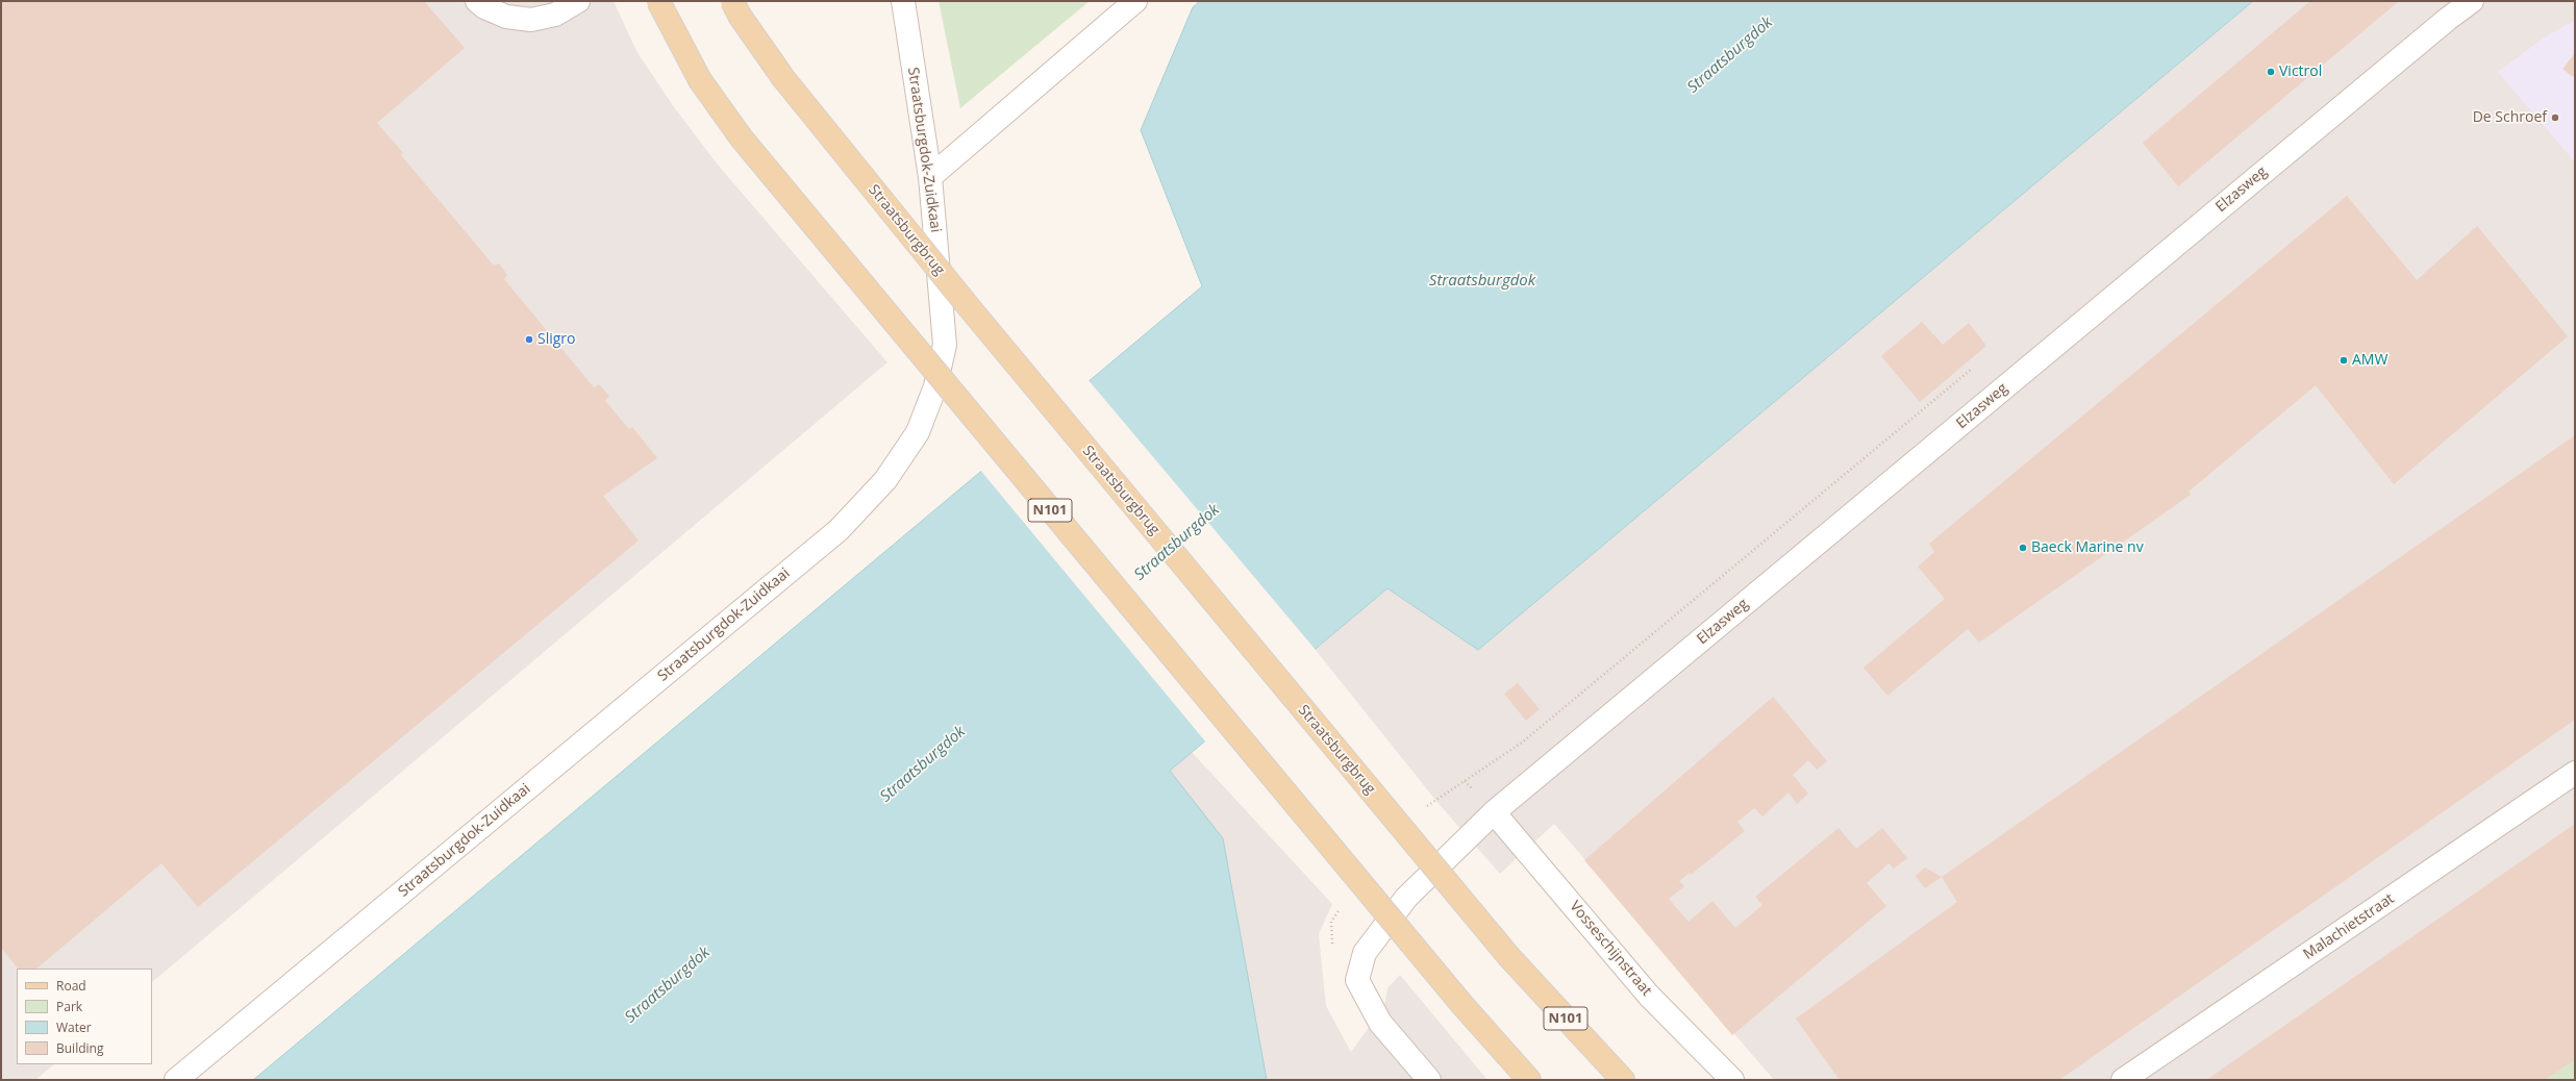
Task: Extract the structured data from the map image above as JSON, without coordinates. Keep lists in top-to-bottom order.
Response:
{
  "streets": {
    "main road": ["Straatsburgbrug", "N101"],
    "street": [
      "Straatsburgdok-Zuidkaai",
      "Elzasweg",
      "Malachietstraat",
      "Vosseschijnstraat"
    ]
  },
  "crossings": [
    ["Elzasweg", "Vosseschijnstraat"]
  ],
  "water": ["Straatsburgdok"],
  "places": [
    "Victrol",
    "De Schroef",
    "Sligro",
    "AMW",
    "Baeck Marine nv"
  ],
  "legend": [
    "Road",
    "Park",
    "Water",
    "Building"
  ]
}
